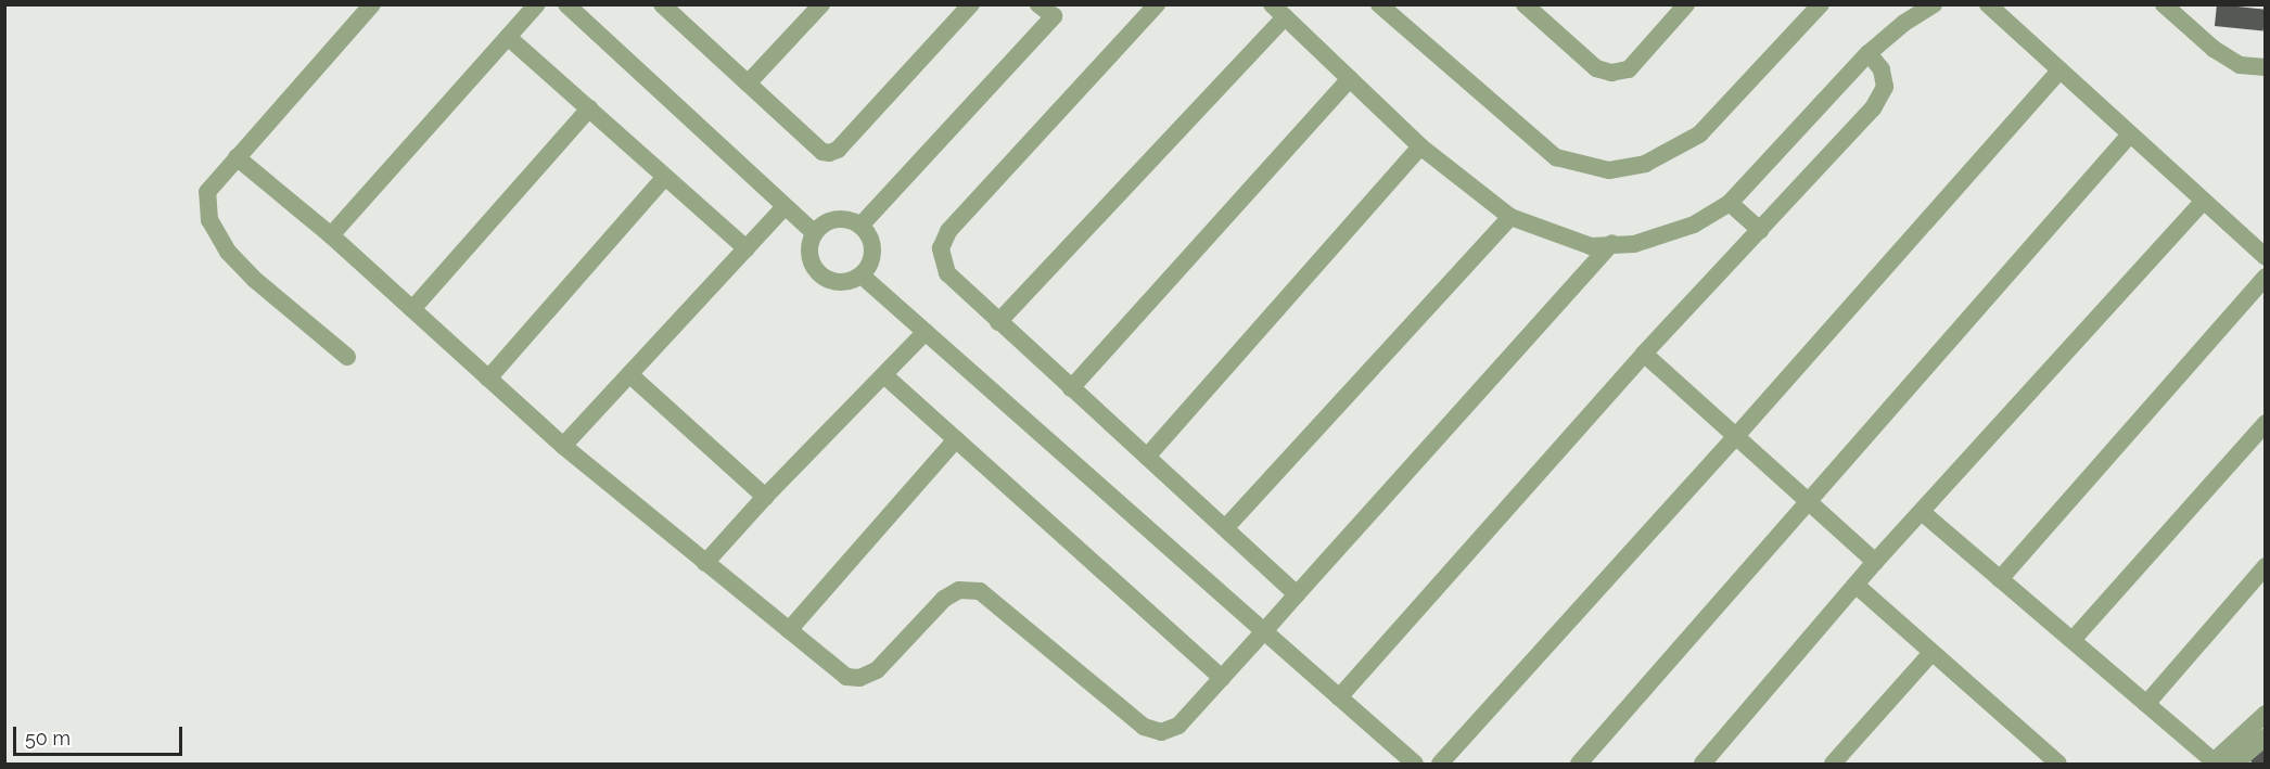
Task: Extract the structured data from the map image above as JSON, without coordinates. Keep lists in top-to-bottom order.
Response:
{
  "scale_bar": "50 m"
}
